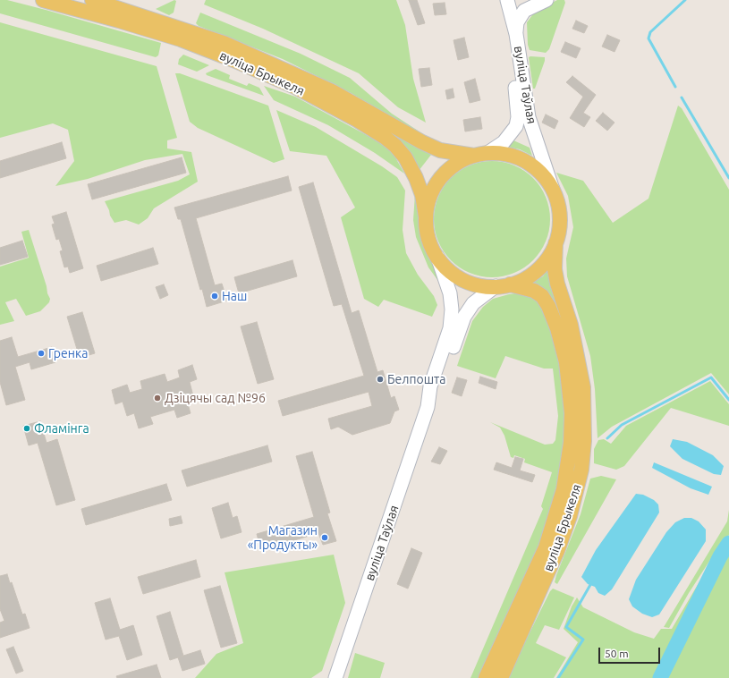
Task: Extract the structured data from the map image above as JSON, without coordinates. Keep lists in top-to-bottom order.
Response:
{
  "streets": {
    "main road": ["вуліца Брыкеля", "вуліца Таўлая"]
  },
  "crossings": [
    ["вуліца Брыкеля", "вуліца Таўлая"]
  ],
  "places": [
    "Наш",
    "Гренка",
    "Белпошта",
    "Дзіцячы сад №96",
    "Фламінга",
    "Магазин «Продукты»"
  ],
  "scale_bar": "50 m"
}
